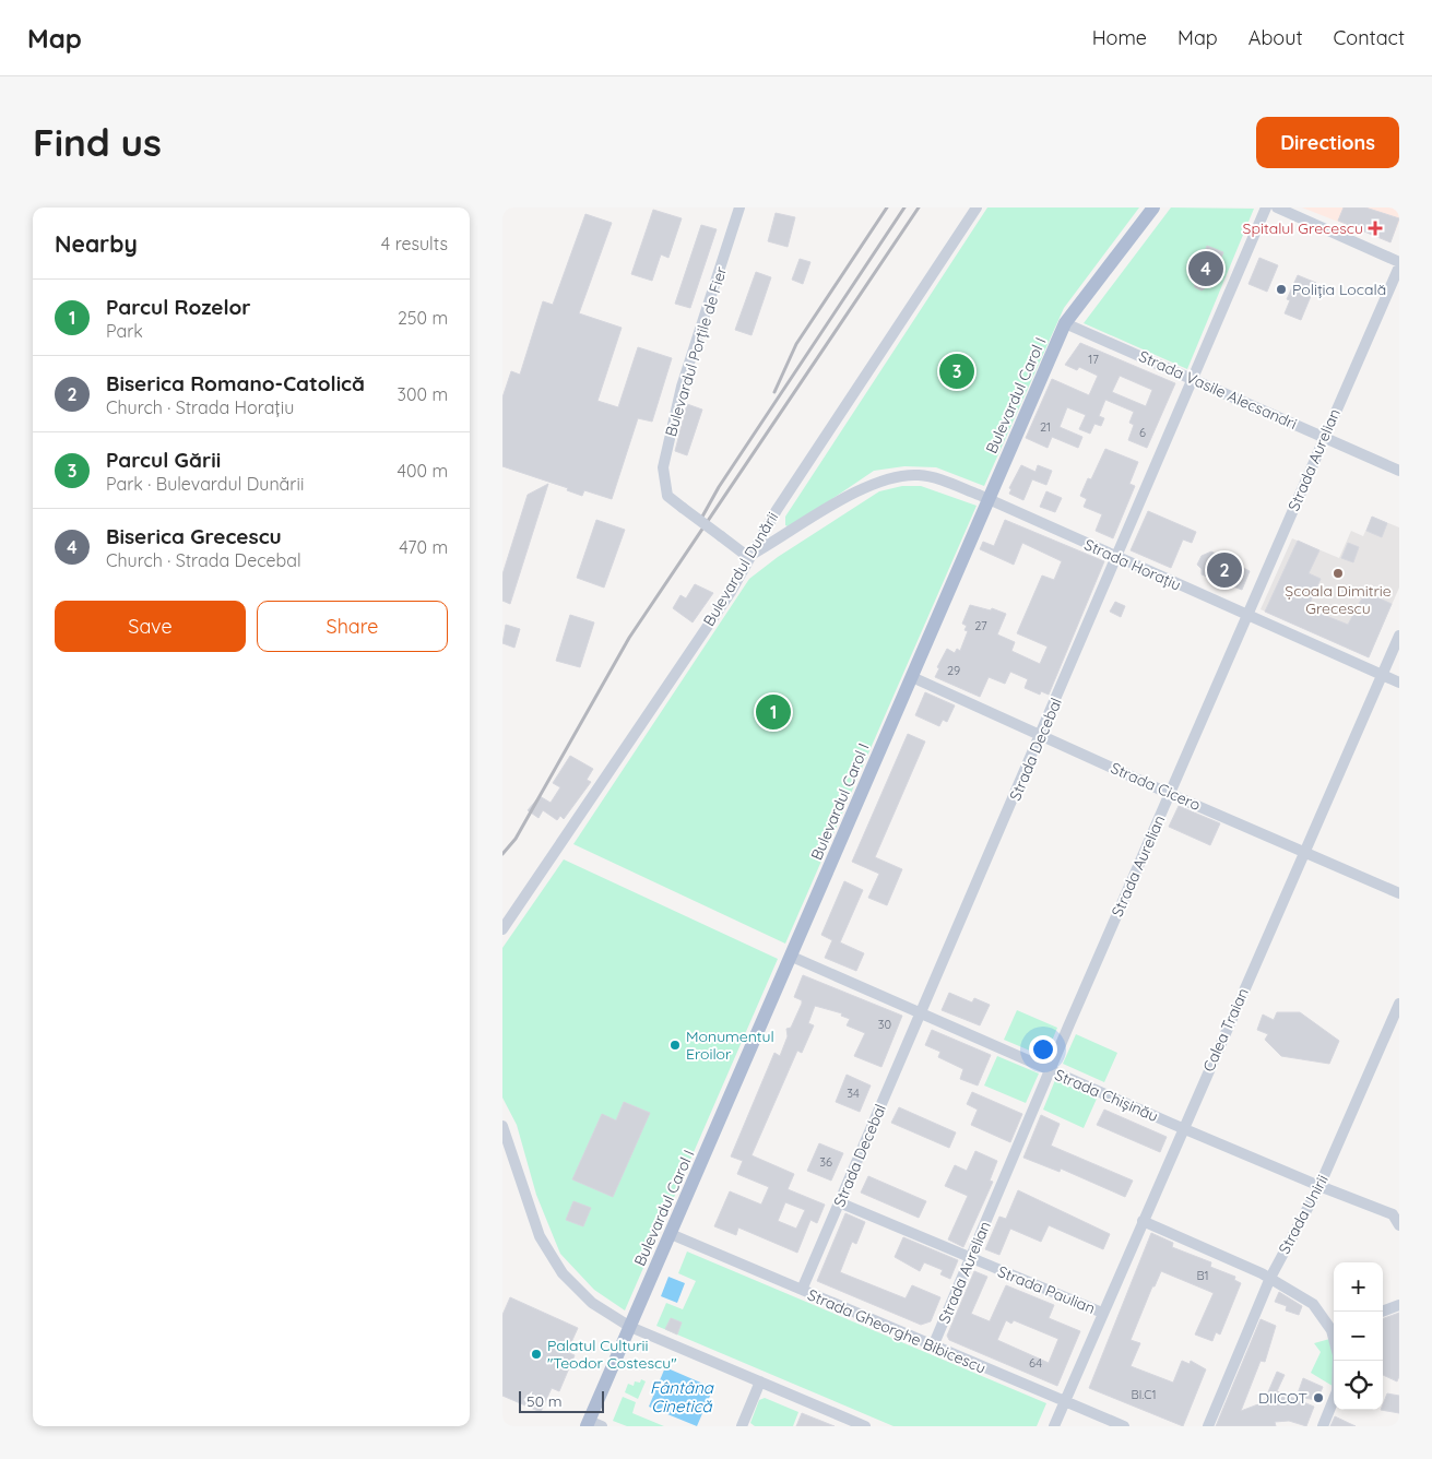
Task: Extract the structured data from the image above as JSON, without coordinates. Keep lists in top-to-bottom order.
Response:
{
  "streets": {
    "main road": ["Bulevardul Carol I"],
    "street": [
      "Bulevardul Porțile de Fier",
      "Strada Vasile Alecsandri",
      "Strada Aurelian",
      "Strada Horațiu",
      "Bulevardul Dunării",
      "Strada Decebal",
      "Strada Cicero",
      "Calea Traian",
      "Strada Chișinău",
      "Strada Unirii",
      "Strada Paulian",
      "Strada Gheorghe Bibicescu"
    ]
  },
  "crossings": [
    ["Bulevardul Porțile de Fier", "Strada Horațiu"],
    ["Bulevardul Porțile de Fier", "Bulevardul Dunării"],
    ["Strada Vasile Alecsandri", "Bulevardul Carol I"],
    ["Strada Vasile Alecsandri", "Strada Aurelian"],
    ["Strada Vasile Alecsandri", "Strada Decebal"],
    ["Bulevardul Carol I", "Strada Horațiu"],
    ["Bulevardul Carol I", "Strada Cicero"],
    ["Bulevardul Carol I", "Strada Chișinău"],
    ["Bulevardul Carol I", "Strada Gheorghe Bibicescu"],
    ["Strada Aurelian", "Strada Horațiu"],
    ["Strada Aurelian", "Strada Cicero"],
    ["Strada Aurelian", "Strada Chișinău"],
    ["Strada Aurelian", "Strada Paulian"],
    ["Strada Aurelian", "Strada Gheorghe Bibicescu"],
    ["Strada Horațiu", "Bulevardul Dunării"],
    ["Strada Horațiu", "Strada Decebal"],
    ["Strada Horațiu", "Calea Traian"],
    ["Strada Decebal", "Strada Cicero"],
    ["Strada Decebal", "Strada Chișinău"],
    ["Strada Decebal", "Strada Paulian"],
    ["Strada Decebal", "Strada Gheorghe Bibicescu"],
    ["Strada Cicero", "Calea Traian"],
    ["Calea Traian", "Strada Chișinău"],
    ["Calea Traian", "Strada Paulian"],
    ["Calea Traian", "Strada Gheorghe Bibicescu"],
    ["Strada Chișinău", "Strada Unirii"]
  ],
  "water": ["Fântâna Cinetică"],
  "places": {
    "health": ["Spitalul Grecescu"],
    "other": [
      "Poliția Locală",
      "Școala Dimitrie Grecescu",
      "Monumentul Eroilor",
      "Palatul Culturii \"Teodor Costescu\"",
      "DIICOT"
    ]
  },
  "house_numbers": [
    "17",
    "21",
    "6",
    "27",
    "29",
    "30",
    "34",
    "36",
    "B1",
    "64",
    "Bl.C1"
  ],
  "scale_bar": "50 m",
  "page": {
    "header": "Map",
    "nav": [
      "Home",
      "Map",
      "About",
      "Contact"
    ],
    "buttons": [
      "Directions",
      ["Save", "Share"]
    ],
    "title": "Find us",
    "heading": ["Nearby", "4 results"],
    "pins": [
      "4",
      "3",
      "2",
      "1"
    ],
    "list": [
      {
        "mark": "1",
        "name": "Parcul Rozelor",
        "note": "Park",
        "value": "250 m"
      },
      {
        "mark": "2",
        "name": "Biserica Romano-Catolică",
        "note": "Church · Strada Horațiu",
        "value": "300 m"
      },
      {
        "mark": "3",
        "name": "Parcul Gării",
        "note": "Park · Bulevardul Dunării",
        "value": "400 m"
      },
      {
        "mark": "4",
        "name": "Biserica Grecescu",
        "note": "Church · Strada Decebal",
        "value": "470 m"
      }
    ],
    "map_buttons": ["+", "−"],
    "scale": "50 m"
  }
}
